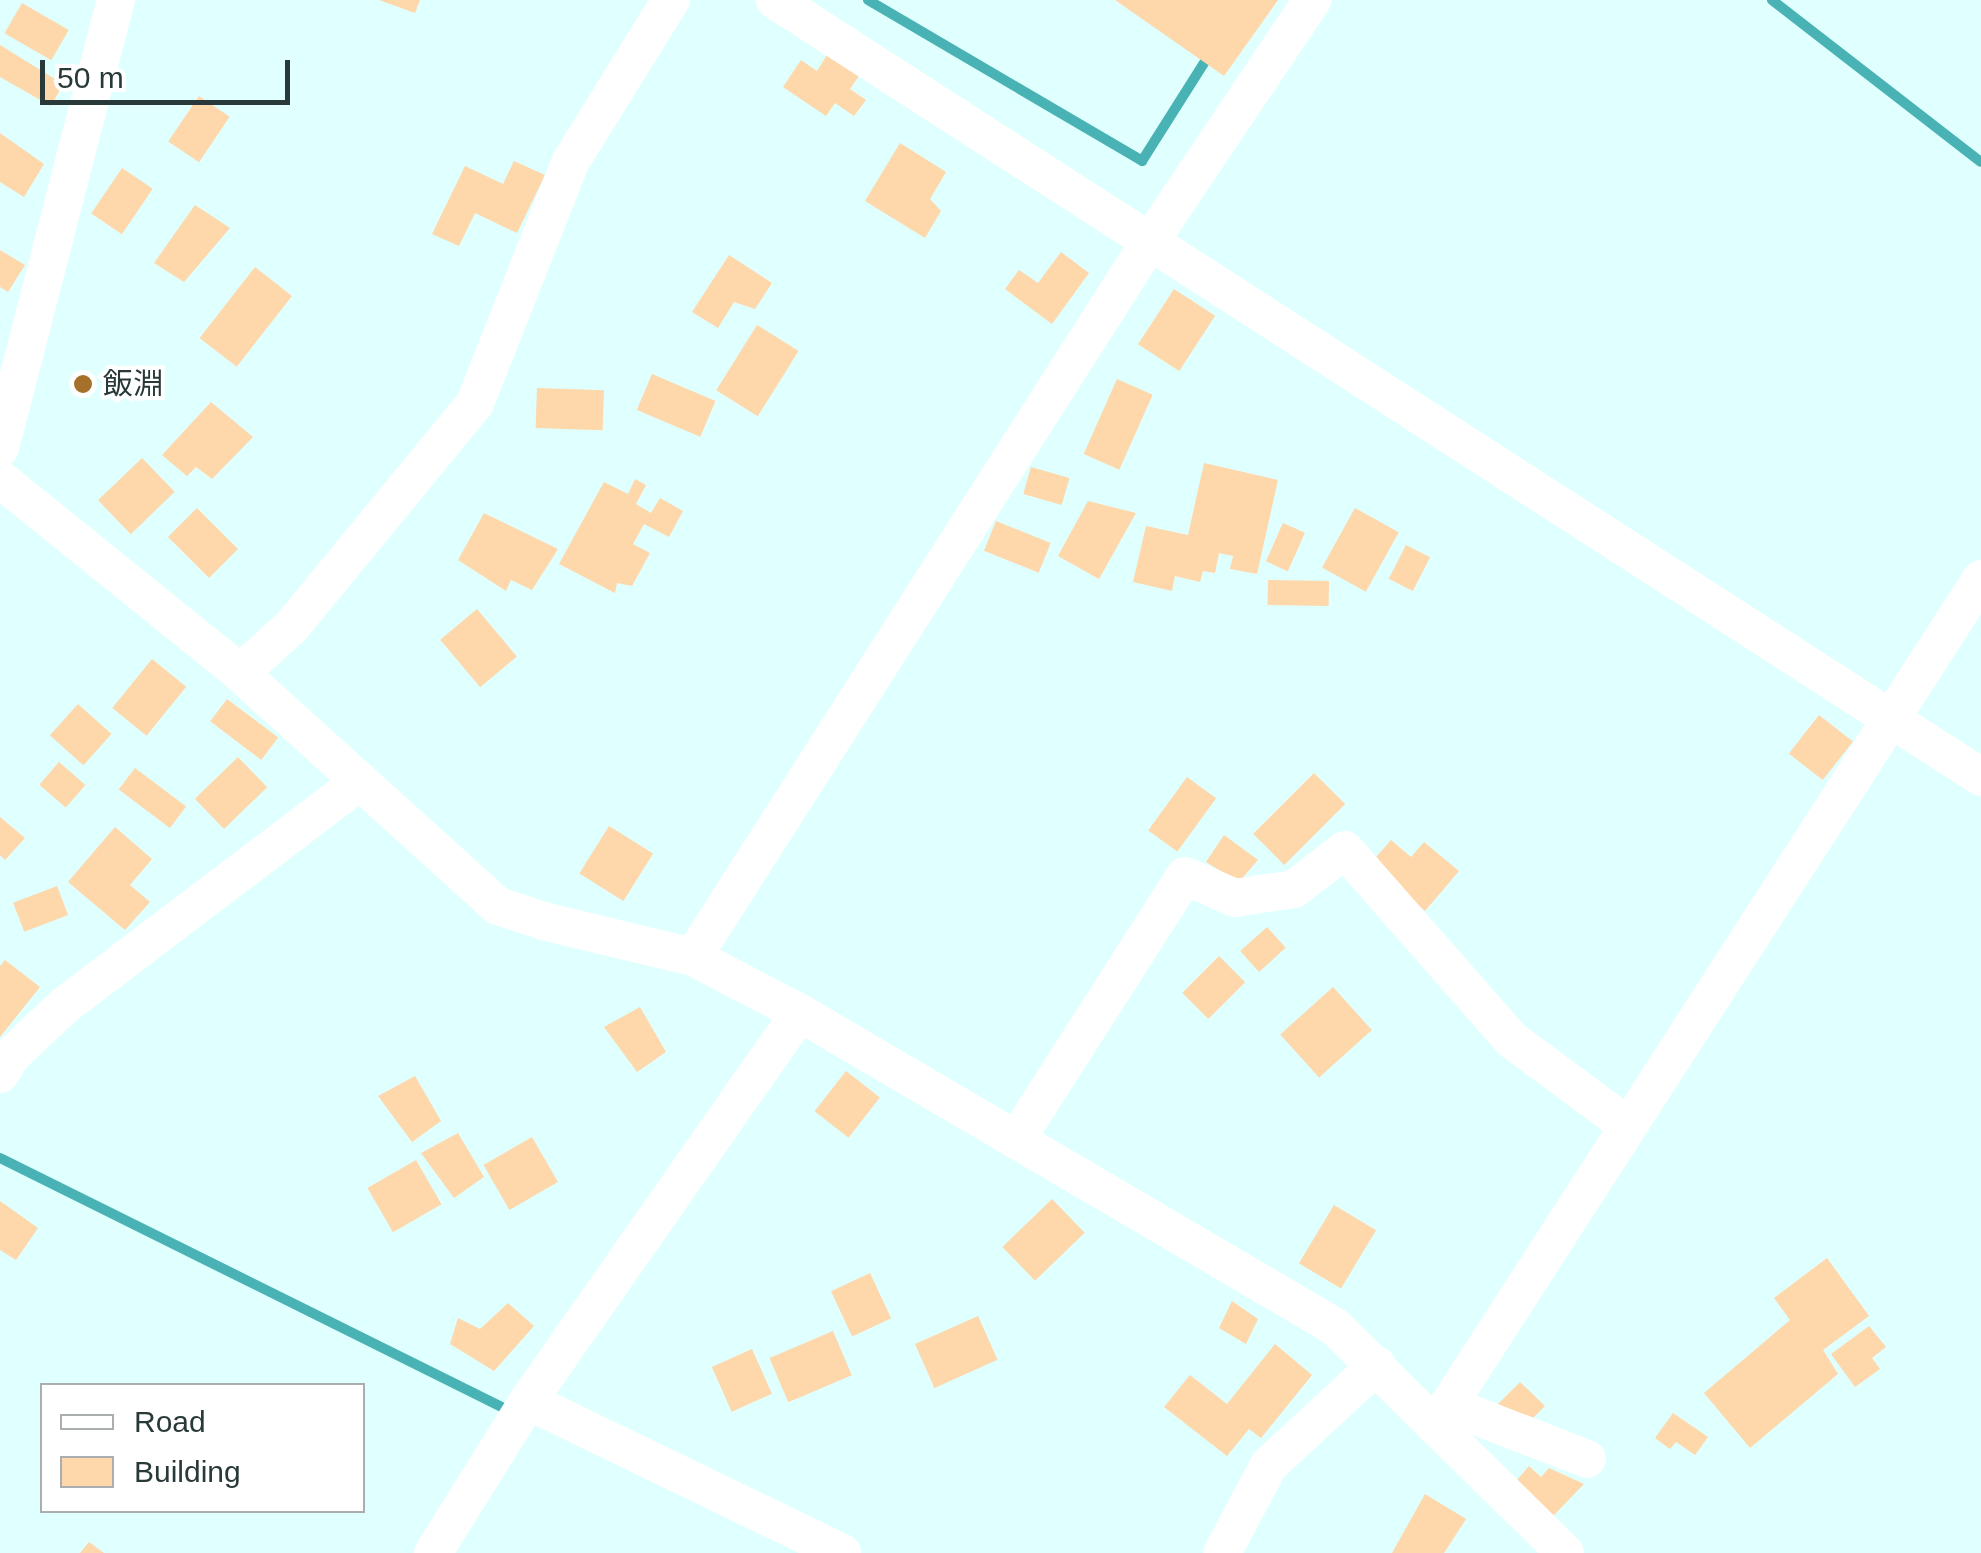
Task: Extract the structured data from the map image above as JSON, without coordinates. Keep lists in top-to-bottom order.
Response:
{
  "places": ["飯淵"],
  "legend": ["Road", "Building"],
  "scale_bar": "50 m"
}
